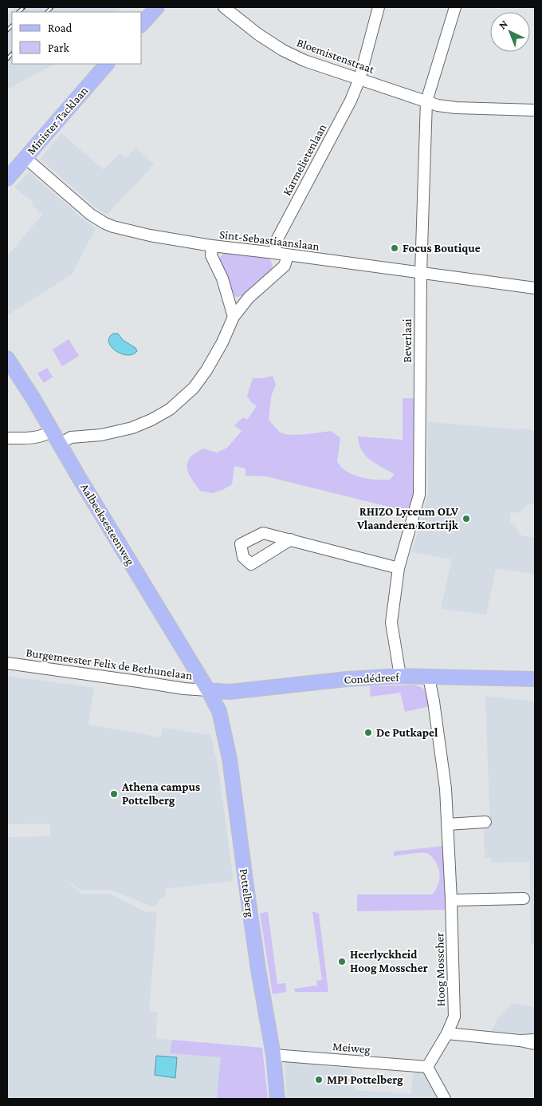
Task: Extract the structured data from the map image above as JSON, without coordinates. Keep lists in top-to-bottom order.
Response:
{
  "streets": {
    "main road": [
      "Minister Tacklaan",
      "Aalbeeksesteenweg",
      "Condédreef",
      "Pottelberg"
    ],
    "street": [
      "Bloemistenstraat",
      "Karmelietenlaan",
      "Sint-Sebastiaanslaan",
      "Beverlaai",
      "Burgemeester Felix de Bethunelaan",
      "Hoog Mosscher",
      "Meiweg"
    ]
  },
  "crossings": [
    ["Bloemistenstraat", "Karmelietenlaan"],
    ["Bloemistenstraat", "Beverlaai"],
    ["Minister Tacklaan", "Sint-Sebastiaanslaan"],
    ["Karmelietenlaan", "Sint-Sebastiaanslaan"],
    ["Sint-Sebastiaanslaan", "Beverlaai"],
    ["Beverlaai", "Condédreef"],
    ["Aalbeeksesteenweg", "Burgemeester Felix de Bethunelaan"],
    ["Aalbeeksesteenweg", "Condédreef"],
    ["Aalbeeksesteenweg", "Pottelberg"],
    ["Burgemeester Felix de Bethunelaan", "Condédreef"],
    ["Burgemeester Felix de Bethunelaan", "Pottelberg"],
    ["Condédreef", "Pottelberg"],
    ["Condédreef", "Hoog Mosscher"],
    ["Pottelberg", "Meiweg"],
    ["Hoog Mosscher", "Meiweg"]
  ],
  "places": [
    "Focus Boutique",
    "RHIZO Lyceum OLV Vlaanderen Kortrijk",
    "De Putkapel",
    "Athena campus Pottelberg",
    "Heerlyckheid Hoog Mosscher",
    "MPI Pottelberg"
  ],
  "legend": ["Road", "Park"],
  "north": "top left"
}
